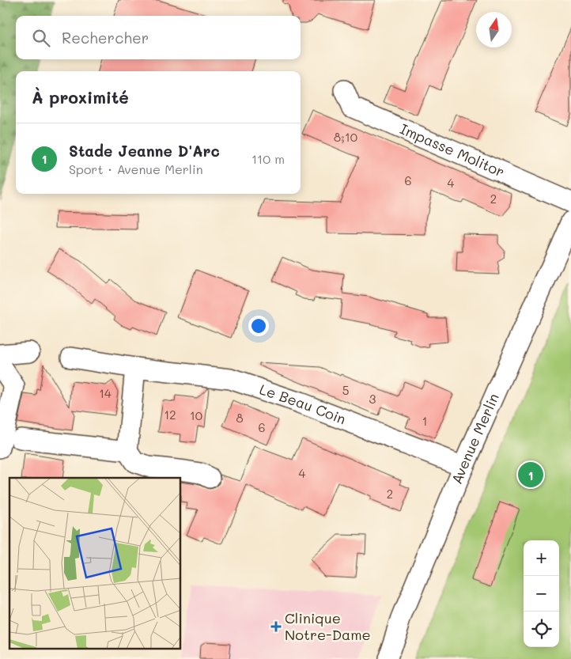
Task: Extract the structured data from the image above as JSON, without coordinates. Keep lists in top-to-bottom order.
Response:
{
  "streets": {
    "street": ["Impasse Molitor", "Le Beau Coin", "Avenue Merlin"]
  },
  "crossings": [
    ["Le Beau Coin", "Avenue Merlin"]
  ],
  "places": {
    "health": ["Clinique Notre-Dame"]
  },
  "house_numbers": [
    "8;10",
    "6",
    "4",
    "2",
    "5",
    "14",
    "3",
    "12",
    "10",
    "8",
    "1",
    "6",
    "4",
    "2"
  ],
  "north": "top",
  "page": {
    "search": "Rechercher",
    "heading": "À proximité",
    "list": [
      {
        "mark": "1",
        "name": "Stade Jeanne D'Arc",
        "note": "Sport · Avenue Merlin",
        "value": "110 m"
      }
    ],
    "pins": "1",
    "map_buttons": ["+", "−"]
  }
}
